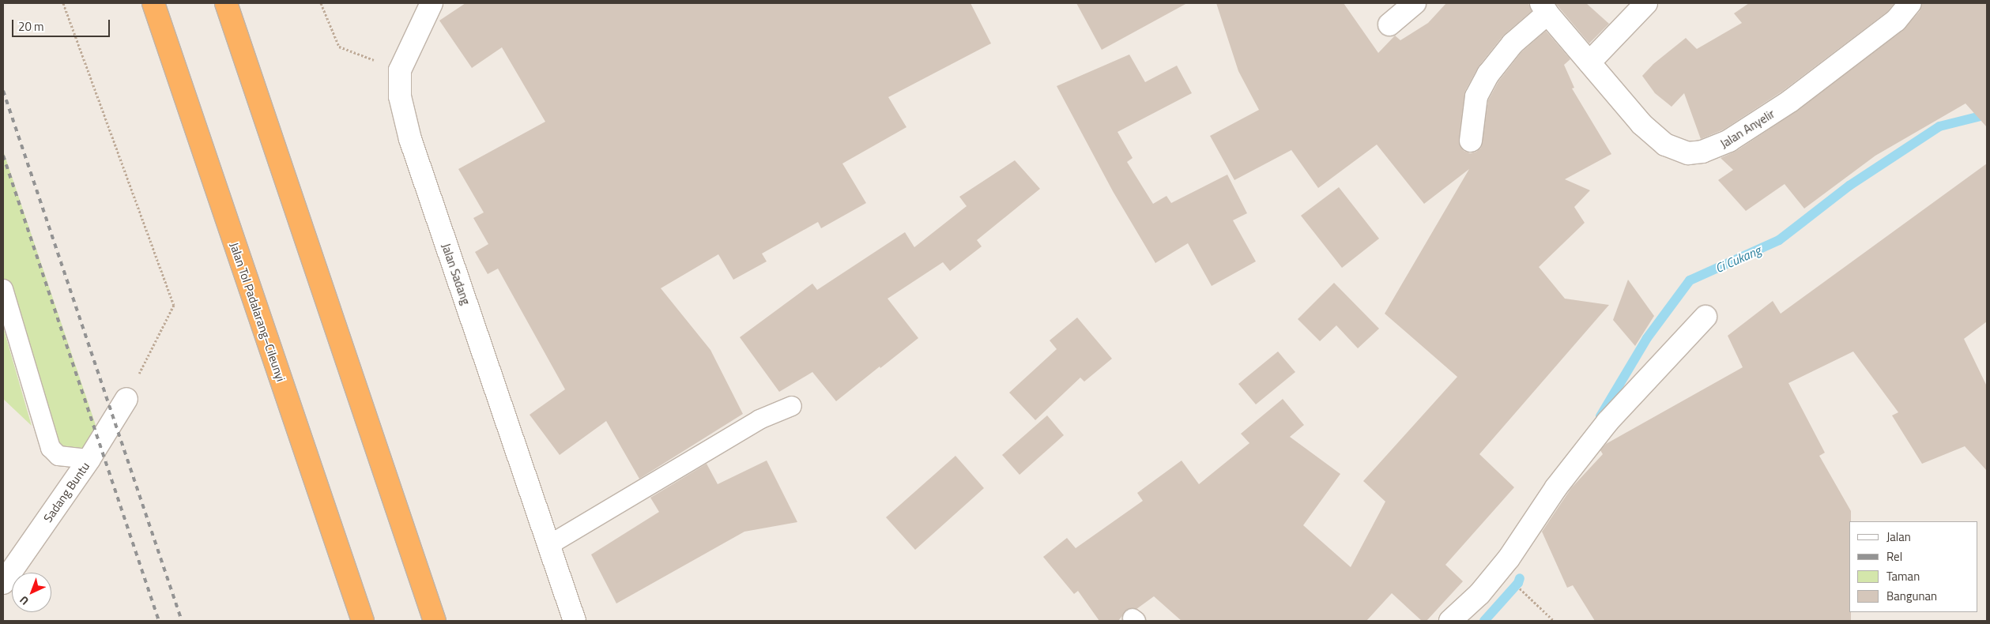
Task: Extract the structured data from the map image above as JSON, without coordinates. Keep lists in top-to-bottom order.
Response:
{
  "streets": {
    "highway": ["Jalan Tol Padalarang–Cileunyi"],
    "street": ["Jalan Anyelir", "Jalan Sadang", "Sadang Buntu"]
  },
  "water": ["Ci Cukang"],
  "legend": [
    "Jalan",
    "Rel",
    "Taman",
    "Bangunan"
  ],
  "scale_bar": "20 m",
  "north": "bottom left"
}
